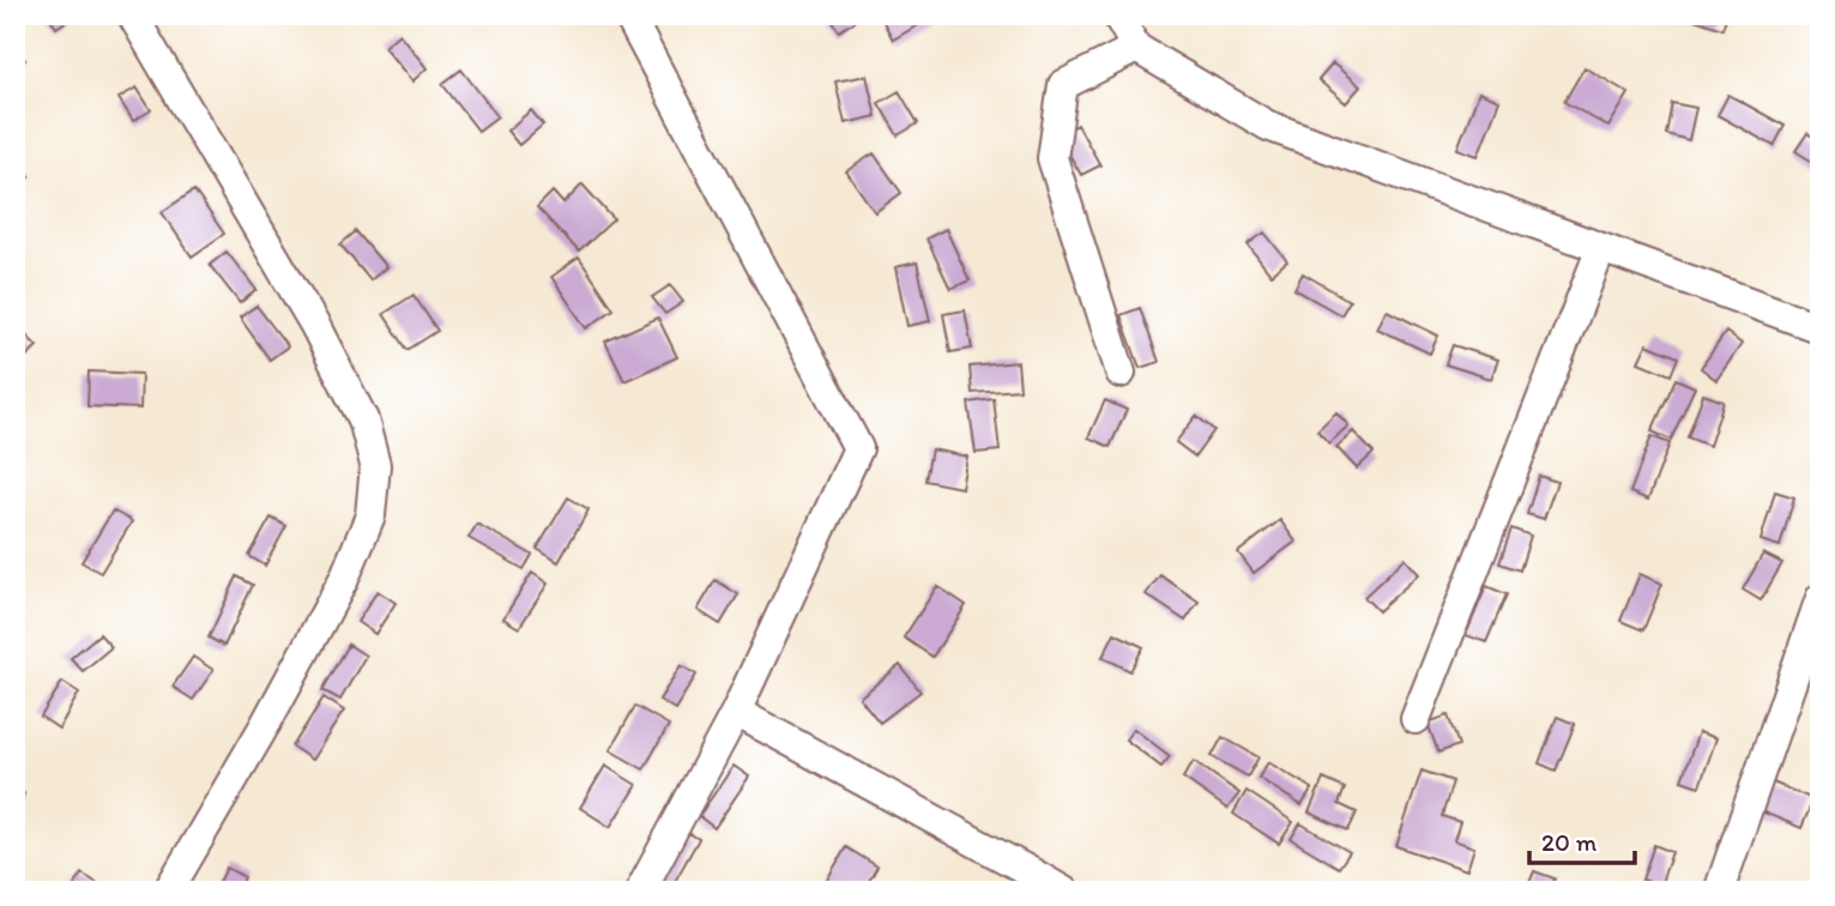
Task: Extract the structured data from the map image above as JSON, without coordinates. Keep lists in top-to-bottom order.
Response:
{
  "scale_bar": "20 m"
}
